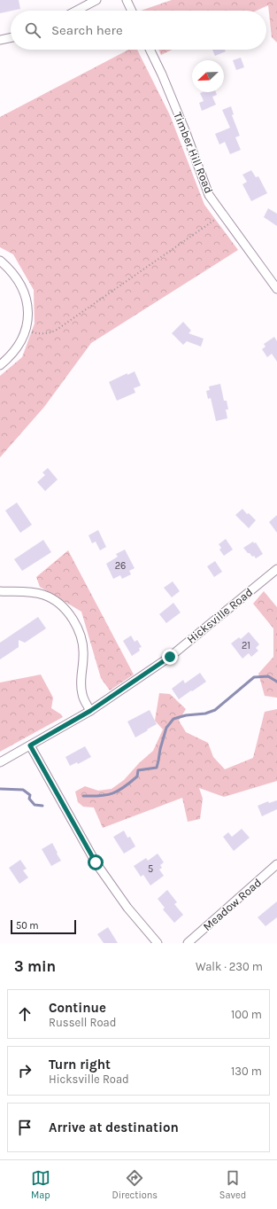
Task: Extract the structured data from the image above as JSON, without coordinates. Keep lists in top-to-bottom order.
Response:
{
  "streets": {
    "street": ["Timber Hill Road", "Hicksville Road", "Meadow Road"]
  },
  "house_numbers": ["26", "21", "5"],
  "scale_bar": "50 m",
  "north": "bottom left",
  "page": {
    "search": "Search here",
    "scale": "50 m",
    "heading": ["3 min", "Walk · 230 m"],
    "list": [
      ["Continue", "Russell Road", "100 m"],
      ["Turn right", "Hicksville Road", "130 m"],
      "Arrive at destination"
    ],
    "nav": ["Map", "Directions", "Saved"]
  }
}
